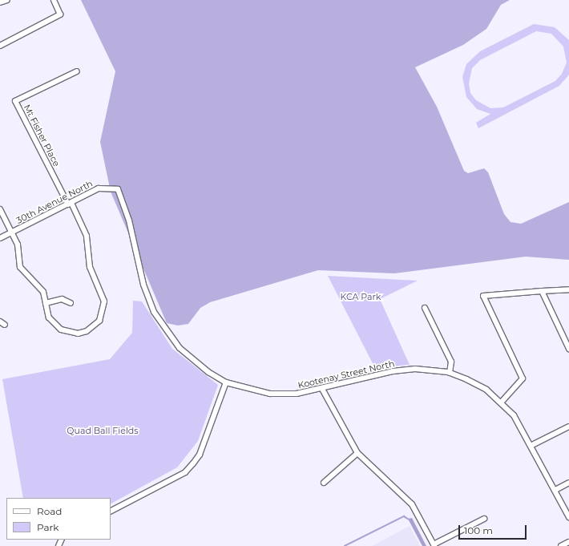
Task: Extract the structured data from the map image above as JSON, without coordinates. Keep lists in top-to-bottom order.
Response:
{
  "streets": {
    "street": ["Mt Fisher Place", "30th Avenue North", "Kootenay Street North"]
  },
  "crossings": [
    ["Mt Fisher Place", "30th Avenue North"],
    ["30th Avenue North", "Kootenay Street North"]
  ],
  "parks": ["KCA Park", "Quad Ball Fields"],
  "legend": ["Road", "Park"],
  "scale_bar": "100 m"
}
